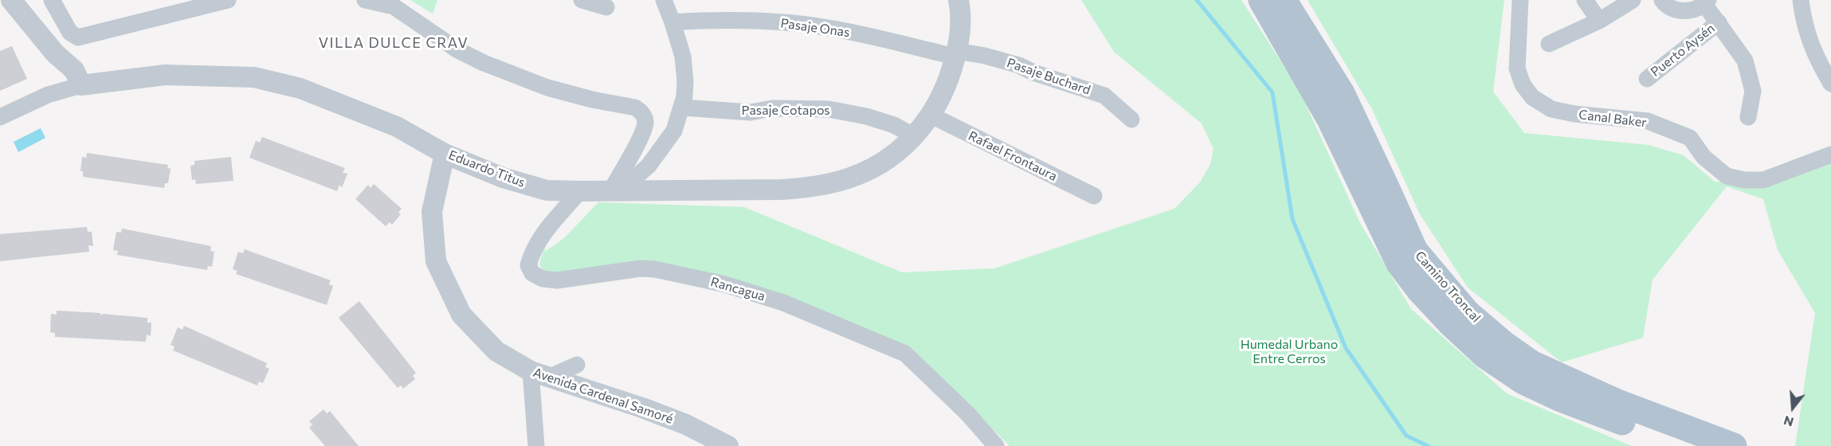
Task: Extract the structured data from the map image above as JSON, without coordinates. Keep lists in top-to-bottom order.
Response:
{
  "streets": {
    "main road": ["Camino Troncal"],
    "street": [
      "Pasaje Onas",
      "Puerto Aysén",
      "Pasaje Buchard",
      "Pasaje Cotapos",
      "Canal Baker",
      "Rafael Frontaura",
      "Eduardo Titus",
      "Rancagua",
      "Avenida Cardenal Samoré"
    ]
  },
  "crossings": [
    ["Pasaje Onas", "Pasaje Buchard"],
    ["Pasaje Onas", "Eduardo Titus"],
    ["Pasaje Buchard", "Eduardo Titus"],
    ["Pasaje Cotapos", "Eduardo Titus"],
    ["Rafael Frontaura", "Eduardo Titus"],
    ["Eduardo Titus", "Rancagua"],
    ["Eduardo Titus", "Avenida Cardenal Samoré"]
  ],
  "districts": ["VILLA DULCE CRAV"],
  "parks": ["Humedal Urbano Entre Cerros"],
  "north": "bottom"
}
